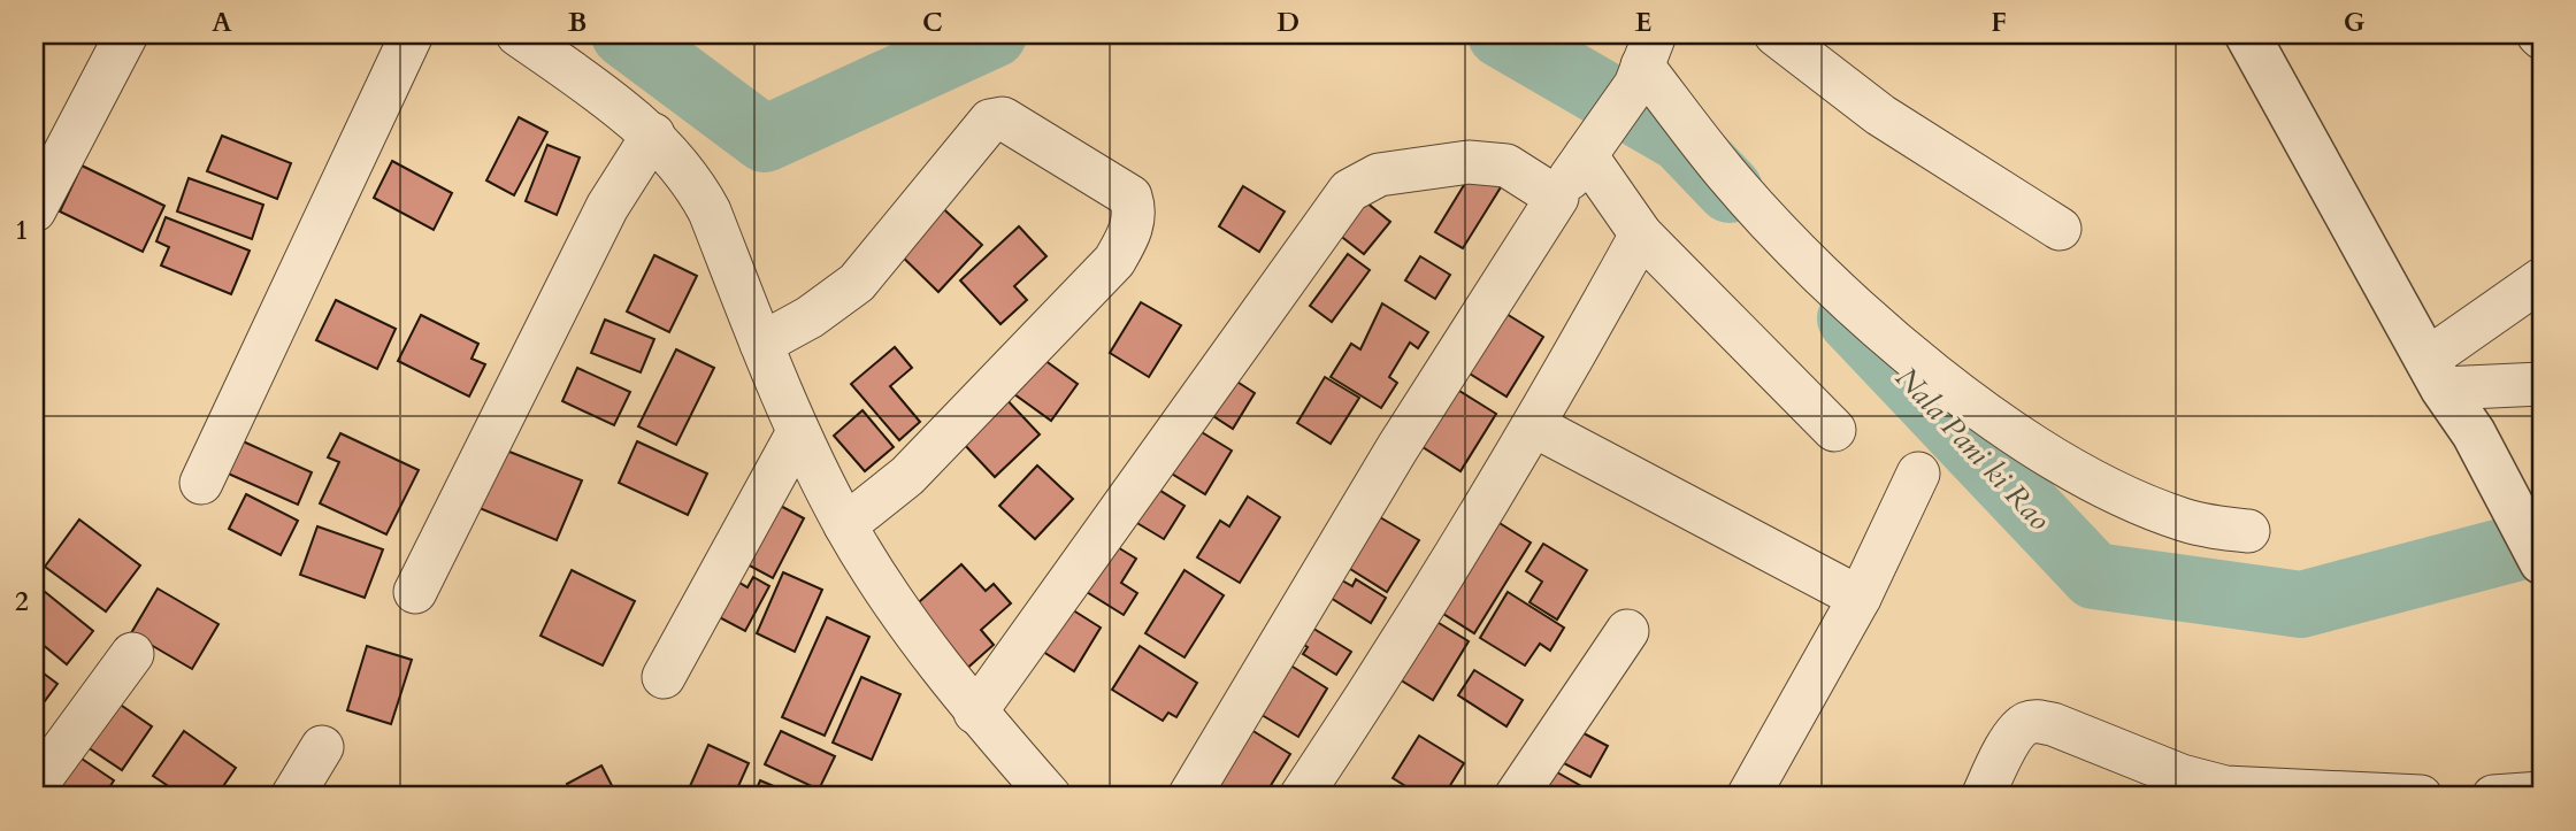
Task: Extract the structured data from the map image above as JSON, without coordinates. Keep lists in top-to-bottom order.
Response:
{
  "water": ["Nala Pani ki Rao"],
  "grid": {
    "columns": [
      "A",
      "B",
      "C",
      "D",
      "E",
      "F",
      "G"
    ],
    "rows": ["1", "2"]
  }
}
